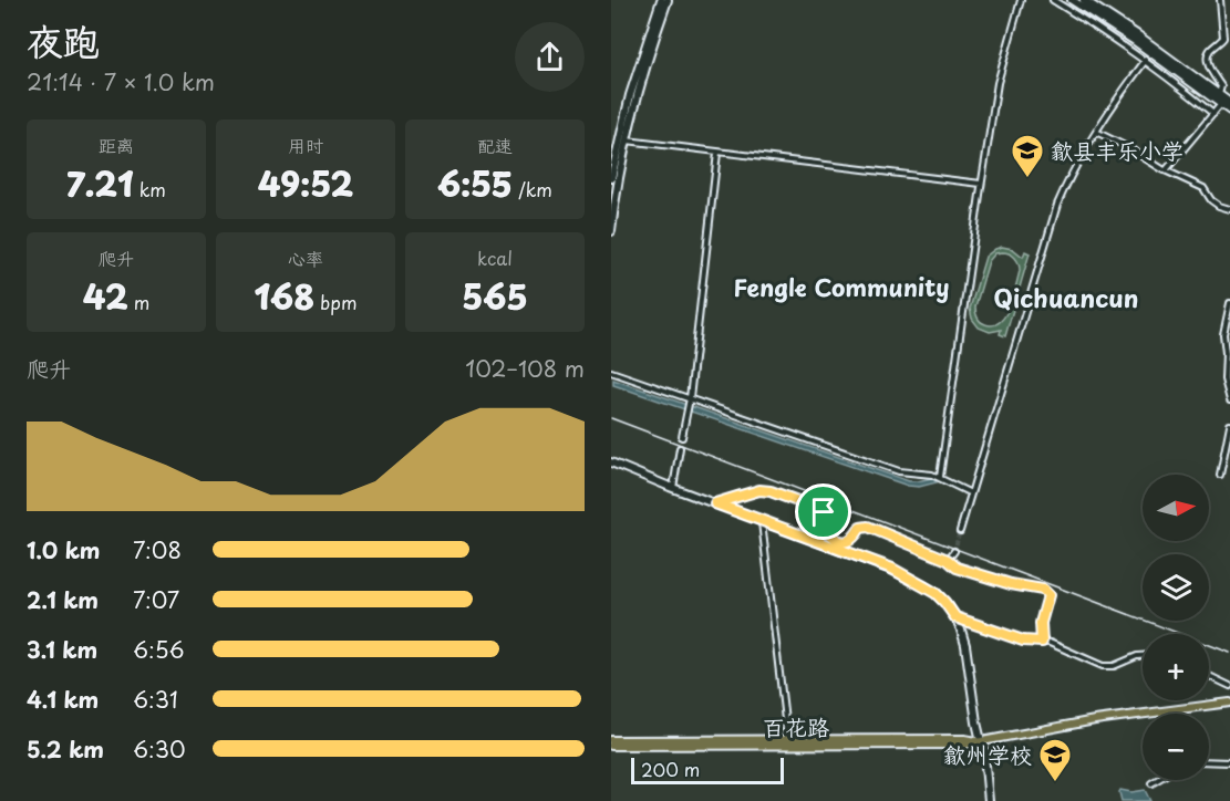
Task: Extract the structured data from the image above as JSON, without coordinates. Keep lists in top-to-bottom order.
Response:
{
  "streets": {
    "main road": ["百花路"]
  },
  "districts": ["Fengle Community", "Qichuancun"],
  "places": {
    "school or university": ["歙县丰乐小学", "歙州学校"]
  },
  "scale_bar": "200 m",
  "north": "right",
  "page": {
    "heading": ["夜跑", "21:14 · 7 × 1.0 km"],
    "stats": [
      ["距离", "7.21 km"],
      ["用时", "49:52"],
      ["配速", "6:55 /km"],
      ["爬升", "42 m"],
      ["心率", "168 bpm"],
      ["kcal", "565"]
    ],
    "chart": ["爬升", "102–108 m"],
    "map_buttons": ["+", "−"],
    "list": [
      {
        "name": "1.0 km",
        "note": "7:08"
      },
      {
        "name": "2.1 km",
        "note": "7:07"
      },
      {
        "name": "3.1 km",
        "note": "6:56"
      },
      {
        "name": "4.1 km",
        "note": "6:31"
      },
      {
        "name": "5.2 km",
        "note": "6:30"
      }
    ],
    "scale": "200 m"
  }
}
